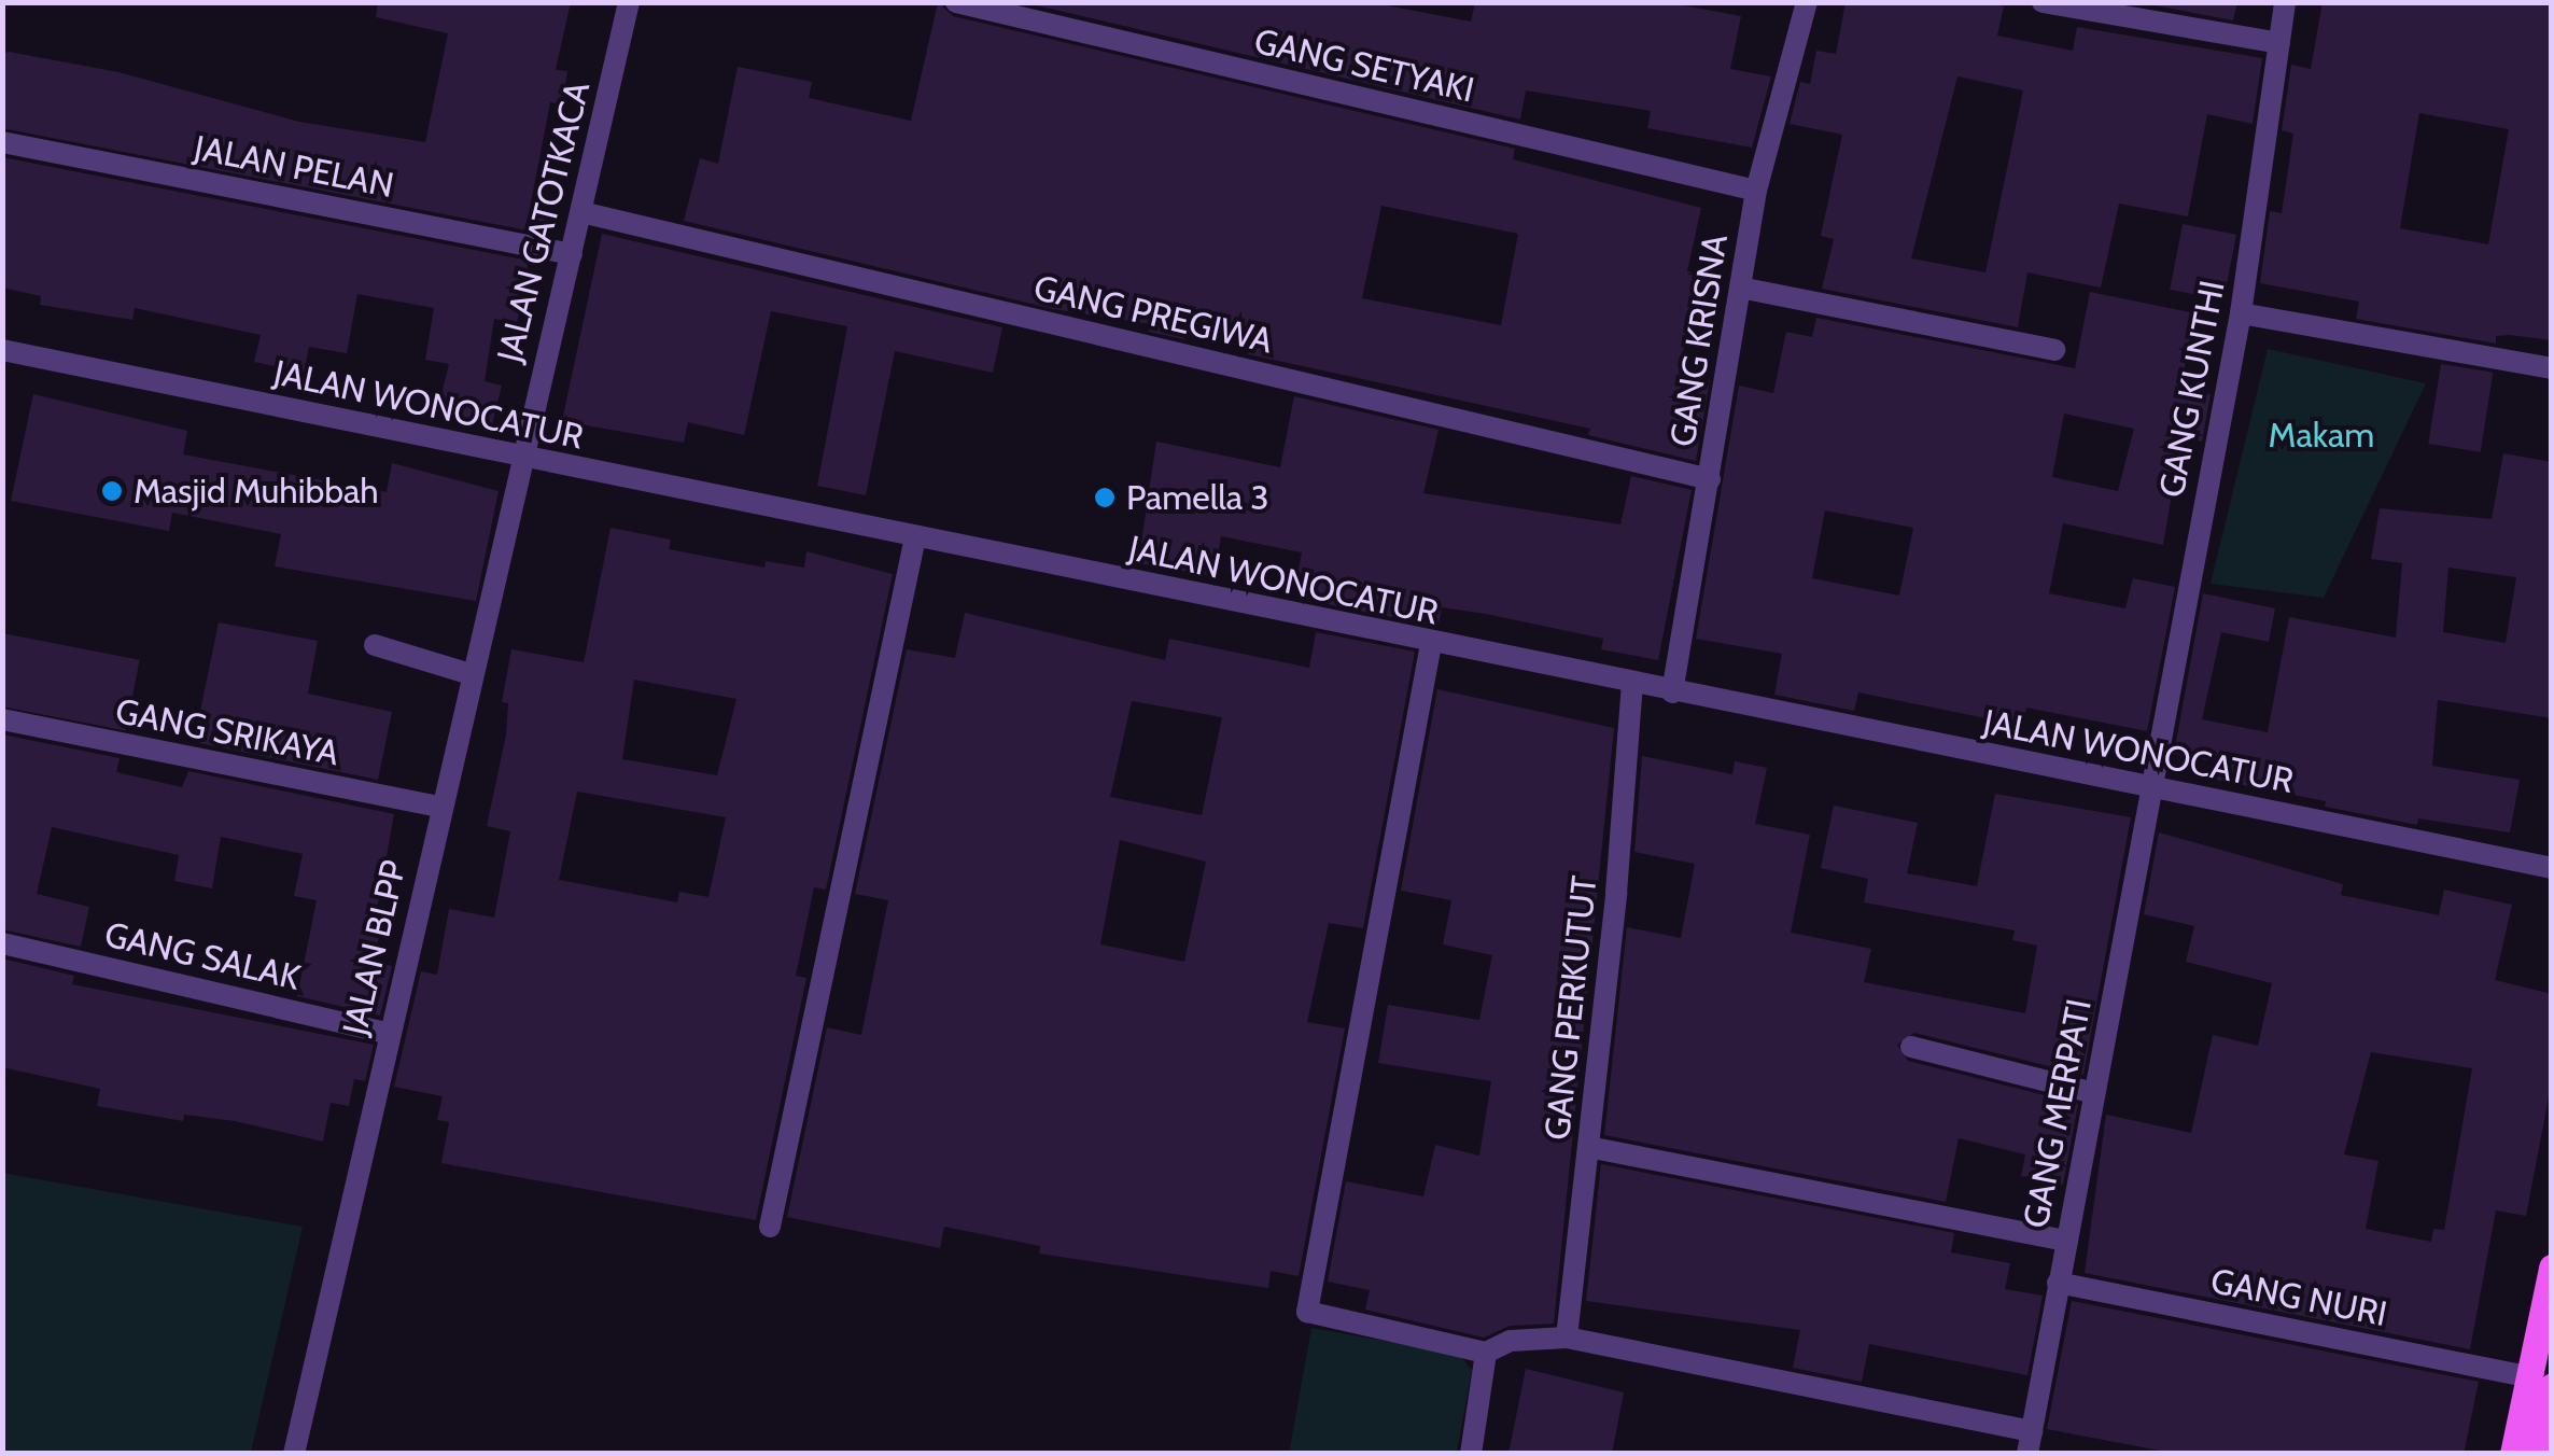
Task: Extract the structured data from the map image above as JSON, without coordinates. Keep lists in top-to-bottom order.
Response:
{
  "streets": {
    "street": [
      "GANG SETYAKI",
      "JALAN PELAN",
      "JALAN GATOTKACA",
      "GANG PREGIWA",
      "GANG KRISNA",
      "GANG KUNTHI",
      "JALAN WONOCATUR",
      "GANG SRIKAYA",
      "JALAN BLPP",
      "GANG SALAK",
      "GANG PERKUTUT",
      "GANG MERPATI",
      "GANG NURI"
    ]
  },
  "crossings": [
    ["GANG SETYAKI", "GANG KRISNA"],
    ["JALAN PELAN", "JALAN GATOTKACA"],
    ["JALAN GATOTKACA", "GANG PREGIWA"],
    ["JALAN GATOTKACA", "JALAN WONOCATUR"],
    ["JALAN GATOTKACA", "JALAN BLPP"],
    ["GANG PREGIWA", "GANG KRISNA"],
    ["GANG KRISNA", "JALAN WONOCATUR"],
    ["GANG KUNTHI", "JALAN WONOCATUR"],
    ["GANG KUNTHI", "GANG MERPATI"],
    ["JALAN WONOCATUR", "JALAN BLPP"],
    ["JALAN WONOCATUR", "GANG PERKUTUT"],
    ["JALAN WONOCATUR", "GANG MERPATI"],
    ["GANG SRIKAYA", "JALAN BLPP"],
    ["JALAN BLPP", "GANG SALAK"],
    ["GANG MERPATI", "GANG NURI"]
  ],
  "parks": ["Makam"],
  "places": ["Masjid Muhibbah", "Pamella 3"]
}
